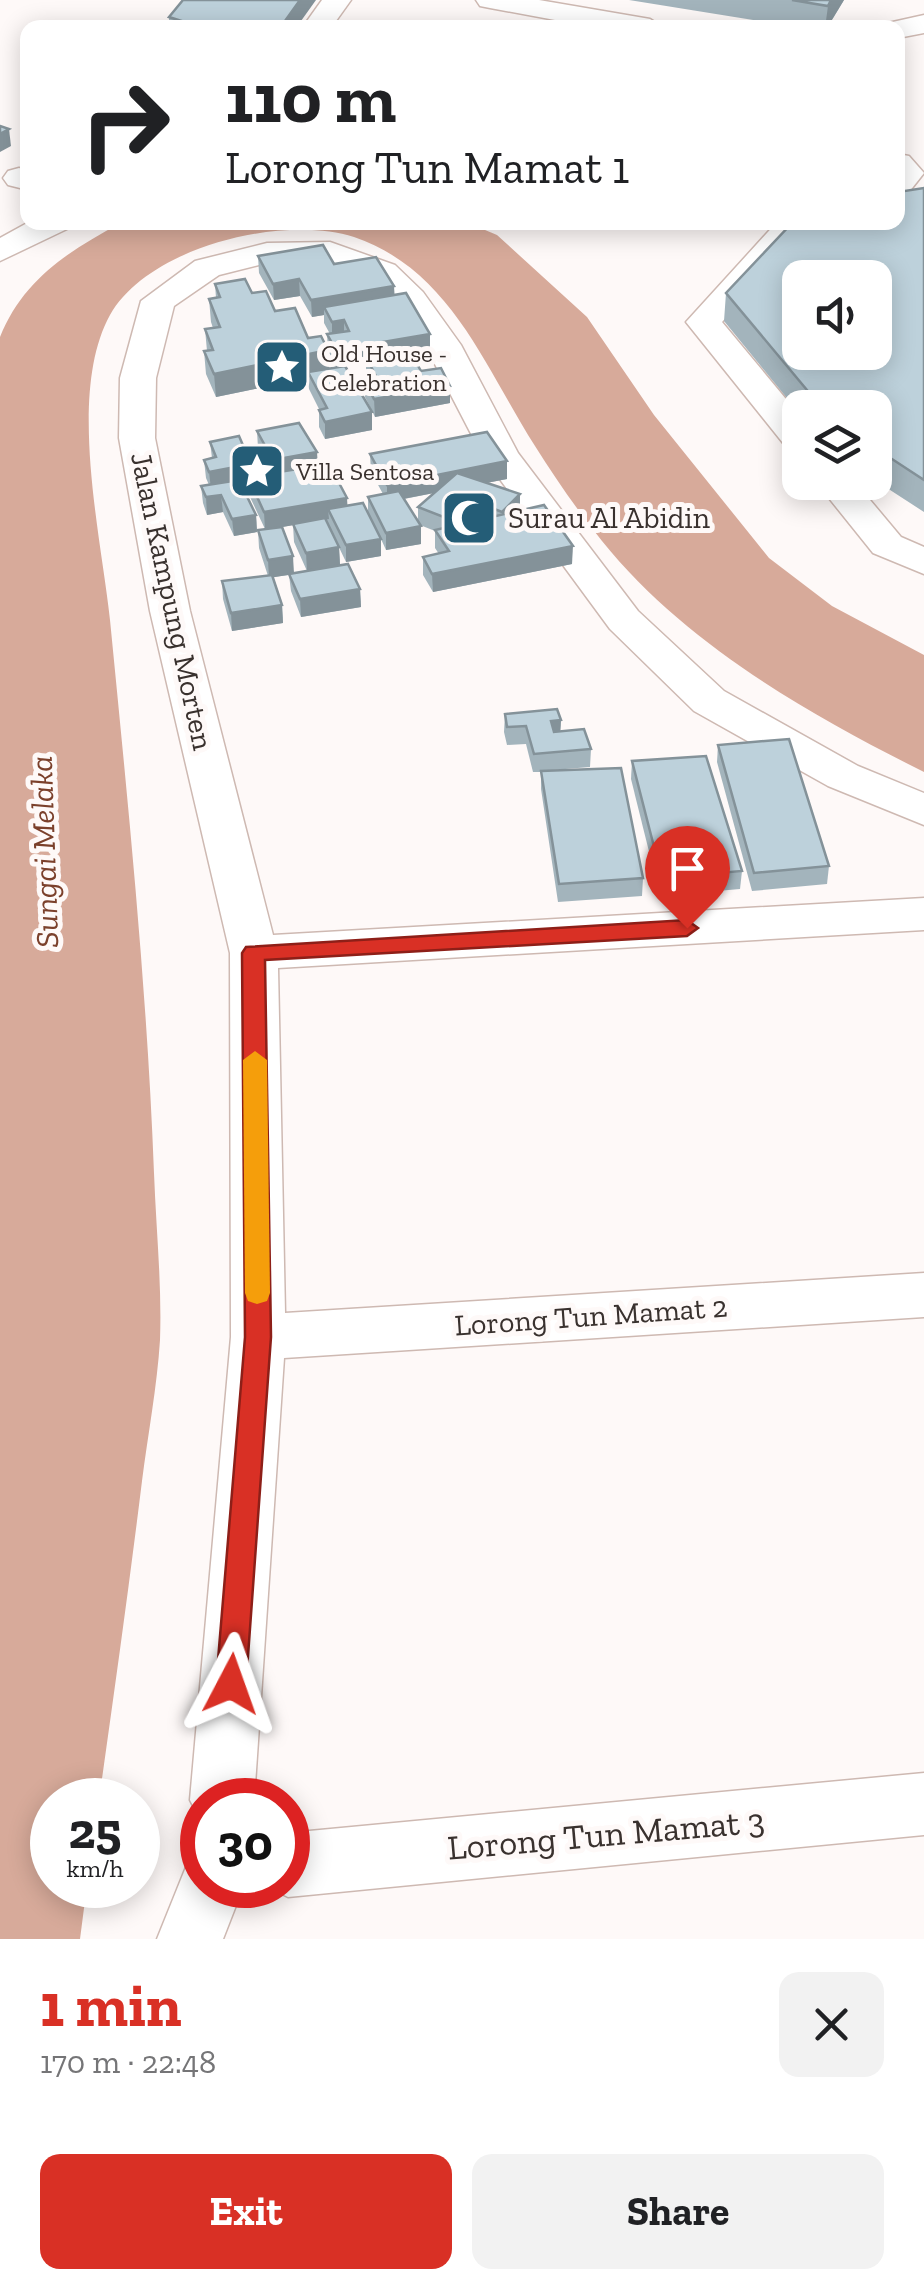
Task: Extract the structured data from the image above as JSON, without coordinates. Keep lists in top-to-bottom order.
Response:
{
  "streets": {
    "street": ["Jalan Kampung Morten", "Lorong Tun Mamat 2", "Lorong Tun Mamat 3"]
  },
  "crossings": [
    ["Jalan Kampung Morten", "Lorong Tun Mamat 2"]
  ],
  "water": ["Sungai Melaka"],
  "places": {
    "place": ["Old House - Celebration", "Villa Sentosa"],
    "mosque": ["Surau Al Abidin"]
  },
  "page": {
    "turn": ["110 m", "Lorong Tun Mamat 1"],
    "speed": "25 km/h",
    "limit": "30",
    "heading": ["1 min", "170 m · 22:48"],
    "buttons": ["Exit", "Share"]
  }
}
